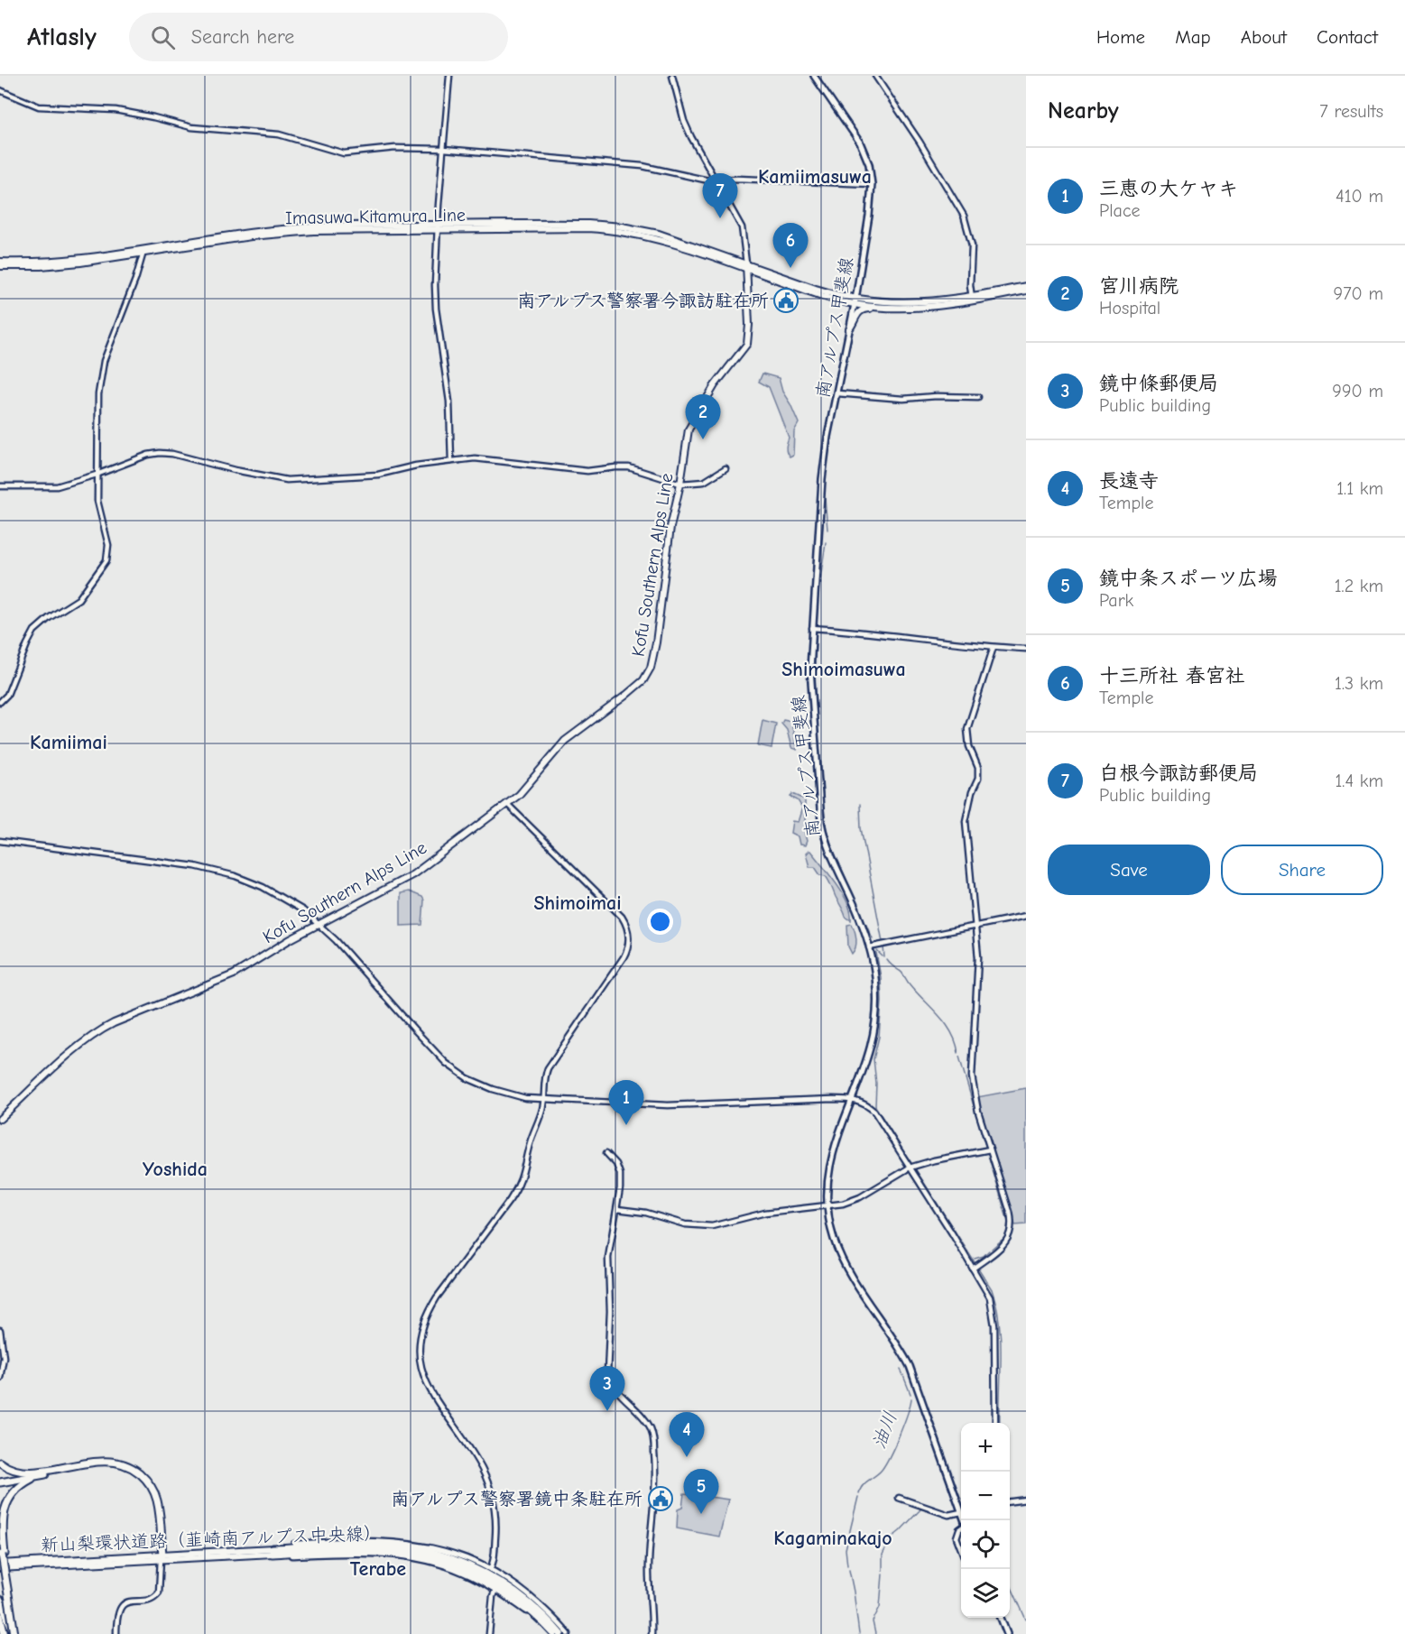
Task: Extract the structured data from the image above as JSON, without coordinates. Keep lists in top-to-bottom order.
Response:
{
  "streets": {
    "highway": ["新山梨環状道路（韮崎南アルプス中央線）"],
    "main road": ["Imasuwa Kitamura Line", "南アルプス甲斐線", "Kofu Southern Alps Line"]
  },
  "crossings": [
    ["Imasuwa Kitamura Line", "Kofu Southern Alps Line"]
  ],
  "districts": [
    "Kamiimasuwa",
    "Shimoimasuwa",
    "Kamiimai",
    "Shimoimai",
    "Yoshida",
    "Kagaminakajo",
    "Terabe"
  ],
  "water": ["油川"],
  "places": {
    "public building": ["南アルプス警察署今諏訪駐在所", "南アルプス警察署鏡中条駐在所"]
  },
  "page": {
    "header": "Atlasly",
    "search": "Search here",
    "nav": [
      "Home",
      "Map",
      "About",
      "Contact"
    ],
    "heading": ["Nearby", "7 results"],
    "list": [
      {
        "mark": "1",
        "name": "三恵の大ケヤキ",
        "note": "Place",
        "value": "410 m"
      },
      {
        "mark": "2",
        "name": "宮川病院",
        "note": "Hospital",
        "value": "970 m"
      },
      {
        "mark": "3",
        "name": "鏡中條郵便局",
        "note": "Public building",
        "value": "990 m"
      },
      {
        "mark": "4",
        "name": "長遠寺",
        "note": "Temple",
        "value": "1.1 km"
      },
      {
        "mark": "5",
        "name": "鏡中条スポーツ広場",
        "note": "Park",
        "value": "1.2 km"
      },
      {
        "mark": "6",
        "name": "十三所社 春宮社",
        "note": "Temple",
        "value": "1.3 km"
      },
      {
        "mark": "7",
        "name": "白根今諏訪郵便局",
        "note": "Public building",
        "value": "1.4 km"
      }
    ],
    "pins": [
      "7",
      "6",
      "2",
      "1",
      "3",
      "4",
      "5"
    ],
    "buttons": ["Save", "Share"],
    "map_buttons": ["+", "−"]
  }
}
